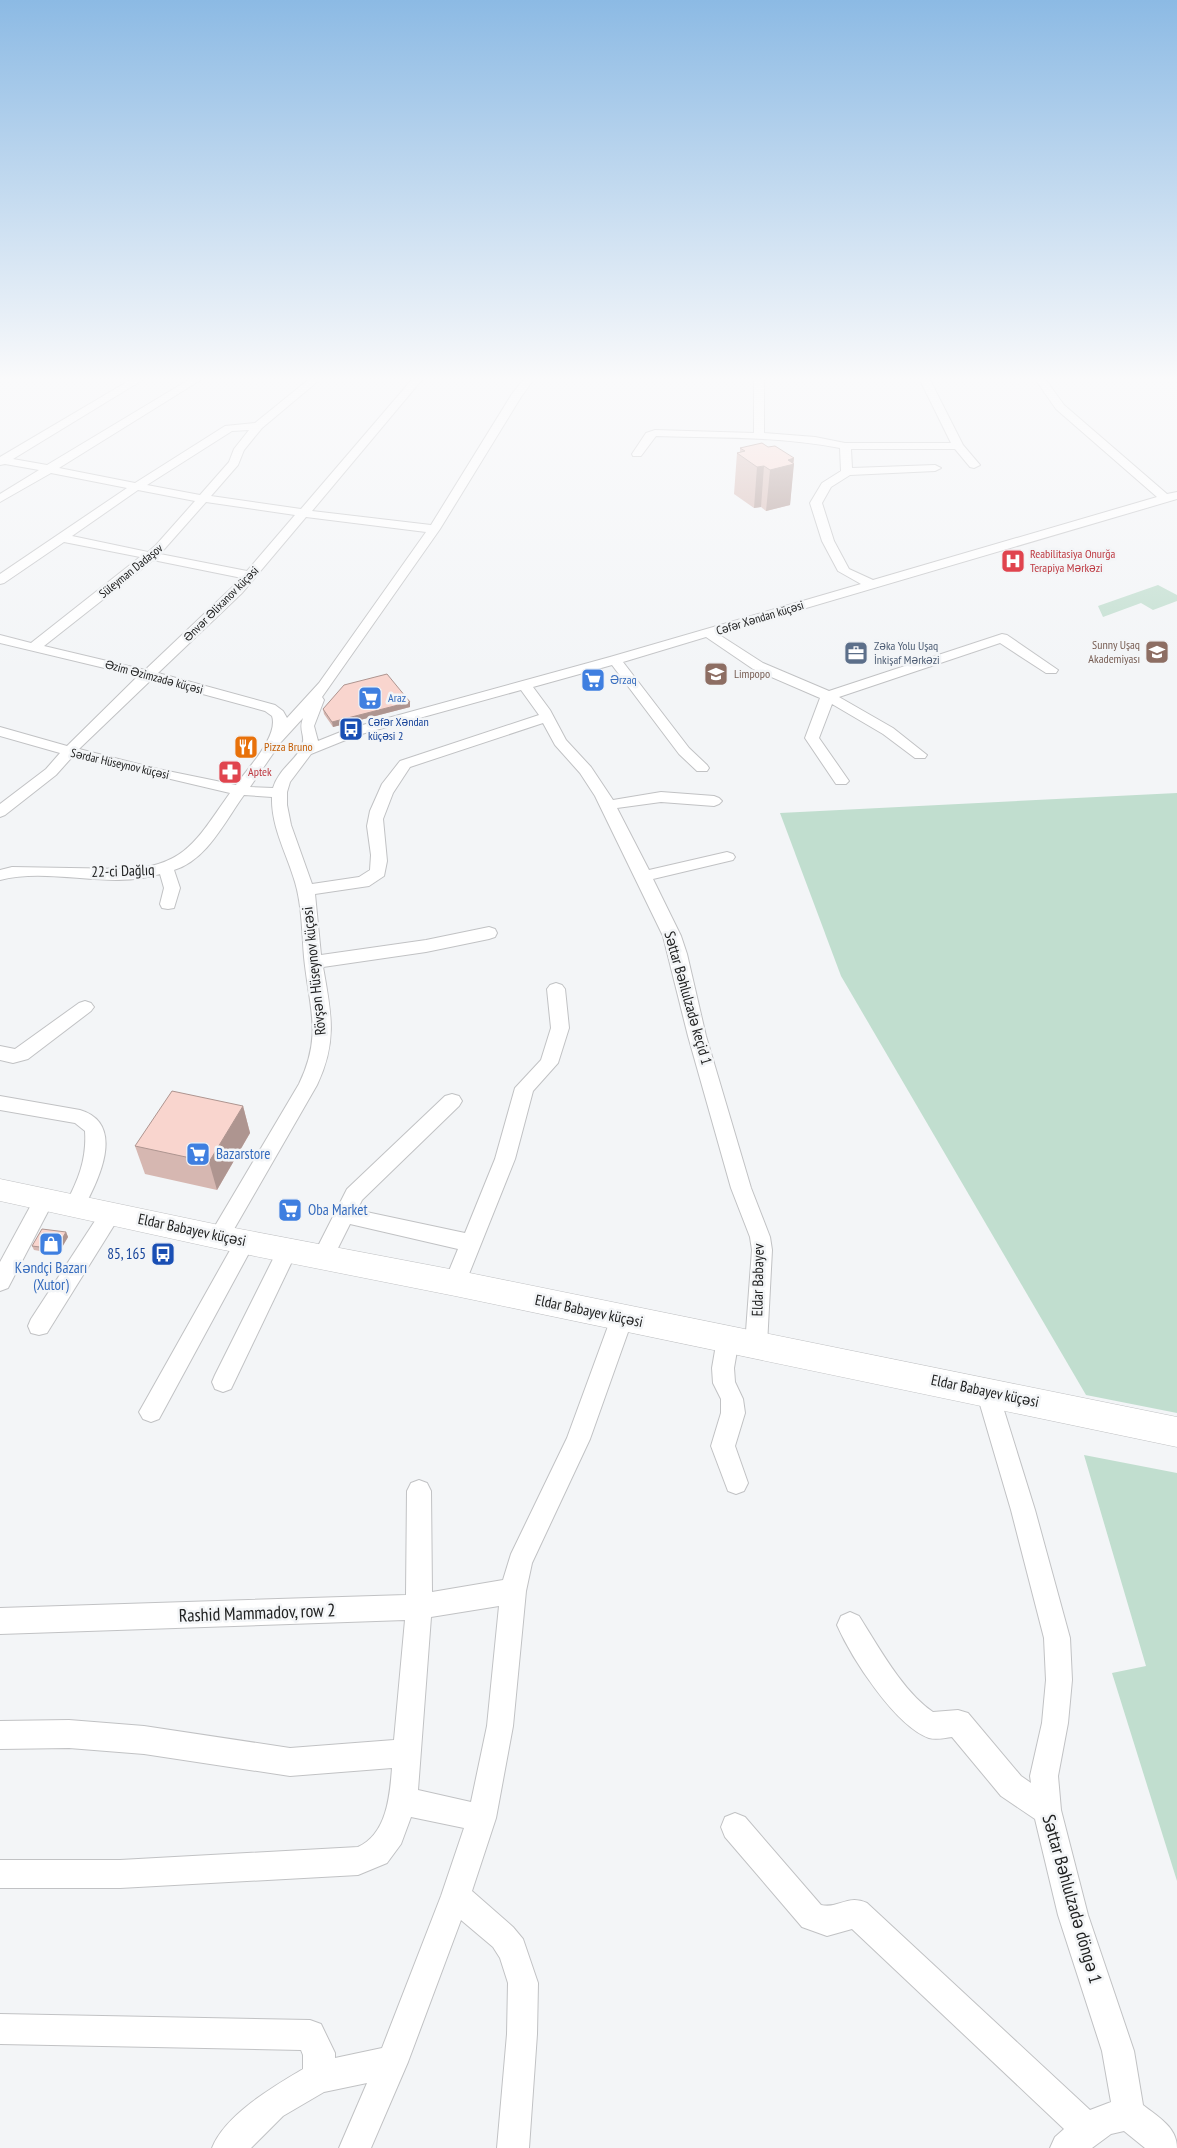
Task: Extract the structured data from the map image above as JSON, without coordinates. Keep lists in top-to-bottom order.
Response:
{
  "streets": {
    "street": [
      "Süleyman Dadaşov",
      "Ənvər Əlixanov küçəsi",
      "Cəfər Xəndan küçəsi",
      "Əzim Əzimzadə küçəsi",
      "Sərdar Hüseynov küçəsi",
      "22-ci Dağlıq",
      "Rövşən Hüseynov küçəsi",
      "Səttar Bəhlulzadə keçid 1",
      "Eldar Babayev küçəsi",
      "Eldar Babayev",
      "Rashid Mammadov, row 2",
      "Səttar Bəhlulzadə döngə 1"
    ]
  },
  "crossings": [
    ["Süleyman Dadaşov", "Əzim Əzimzadə küçəsi"],
    ["Ənvər Əlixanov küçəsi", "Əzim Əzimzadə küçəsi"],
    ["Ənvər Əlixanov küçəsi", "Sərdar Hüseynov küçəsi"],
    ["Cəfər Xəndan küçəsi", "Səttar Bəhlulzadə keçid 1"],
    ["Əzim Əzimzadə küçəsi", "22-ci Dağlıq"],
    ["Sərdar Hüseynov küçəsi", "22-ci Dağlıq"],
    ["Sərdar Hüseynov küçəsi", "Rövşən Hüseynov küçəsi"],
    ["Rövşən Hüseynov küçəsi", "Eldar Babayev küçəsi"],
    ["Səttar Bəhlulzadə keçid 1", "Eldar Babayev"],
    ["Eldar Babayev küçəsi", "Eldar Babayev"],
    ["Eldar Babayev küçəsi", "Səttar Bəhlulzadə döngə 1"]
  ],
  "places": {
    "hospital": ["Reabilitasiya Onurğa Terapiya Mərkəzi"],
    "school or university": ["Sunny Uşaq Akademiyası", "Limpopo"],
    "office": ["Zəka Yolu Uşaq İnkişaf Mərkəzi"],
    "supermarket": [
      "Ərzaq",
      "Araz",
      "Bazarstore",
      "Oba Market"
    ],
    "bus stop": ["Cəfər Xəndan küçəsi 2", "85, 165"],
    "restaurant": ["Pizza Bruno"],
    "pharmacy": ["Aptek"],
    "shop": ["Kəndçi Bazarı (Xutor)"]
  }
}
